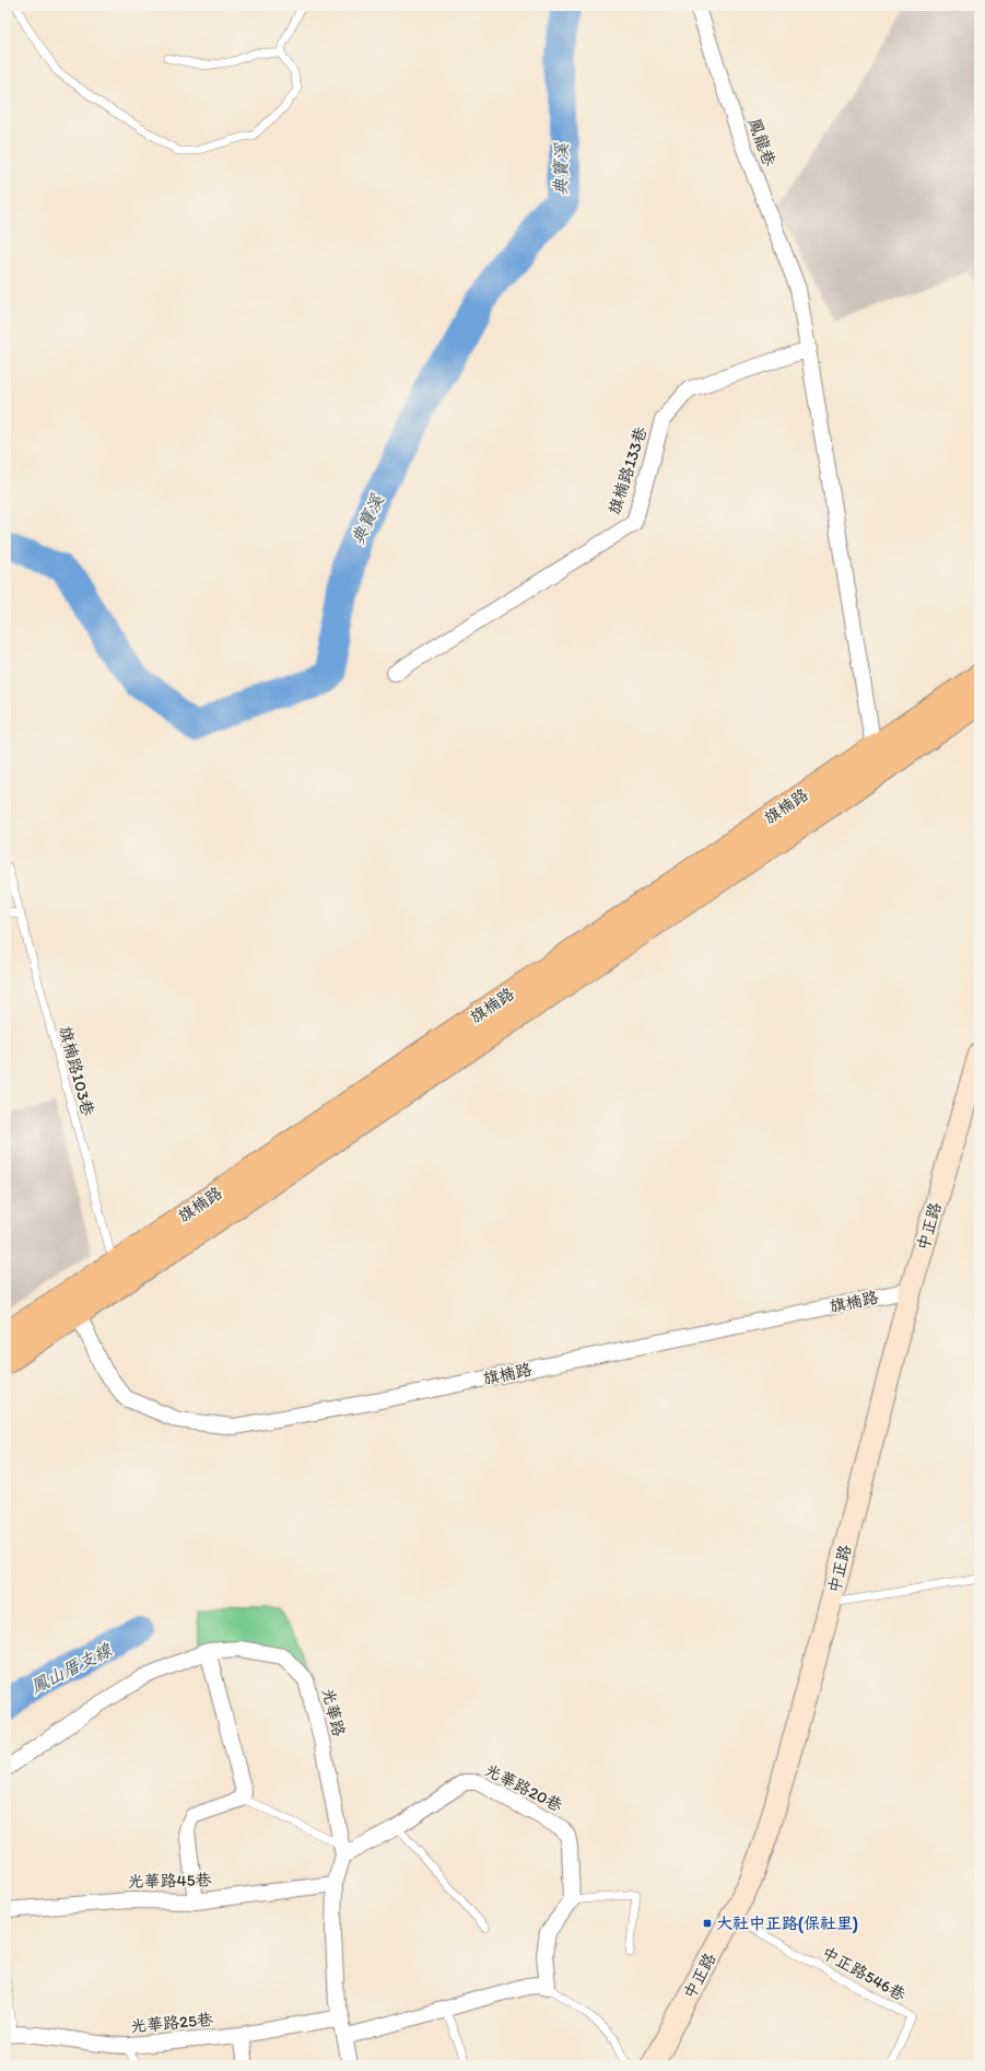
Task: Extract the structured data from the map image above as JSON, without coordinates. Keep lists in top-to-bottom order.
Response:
{
  "streets": {
    "main road": ["旗楠路", "中正路"],
    "street": [
      "鳳龍巷",
      "旗楠路133巷",
      "光華路",
      "光華路20巷",
      "光華路45巷",
      "光華路25巷"
    ],
    "lane": ["旗楠路103巷", "中正路546巷"]
  },
  "crossings": [
    ["鳳龍巷", "旗楠路133巷"],
    ["旗楠路", "旗楠路103巷"],
    ["旗楠路", "中正路"],
    ["中正路", "中正路546巷"],
    ["光華路", "光華路20巷"],
    ["光華路", "光華路45巷"],
    ["光華路", "光華路25巷"]
  ],
  "water": ["典寶溪", "鳳山厝支線"],
  "places": {
    "transit": ["大社中正路(保社里)"]
  }
}
